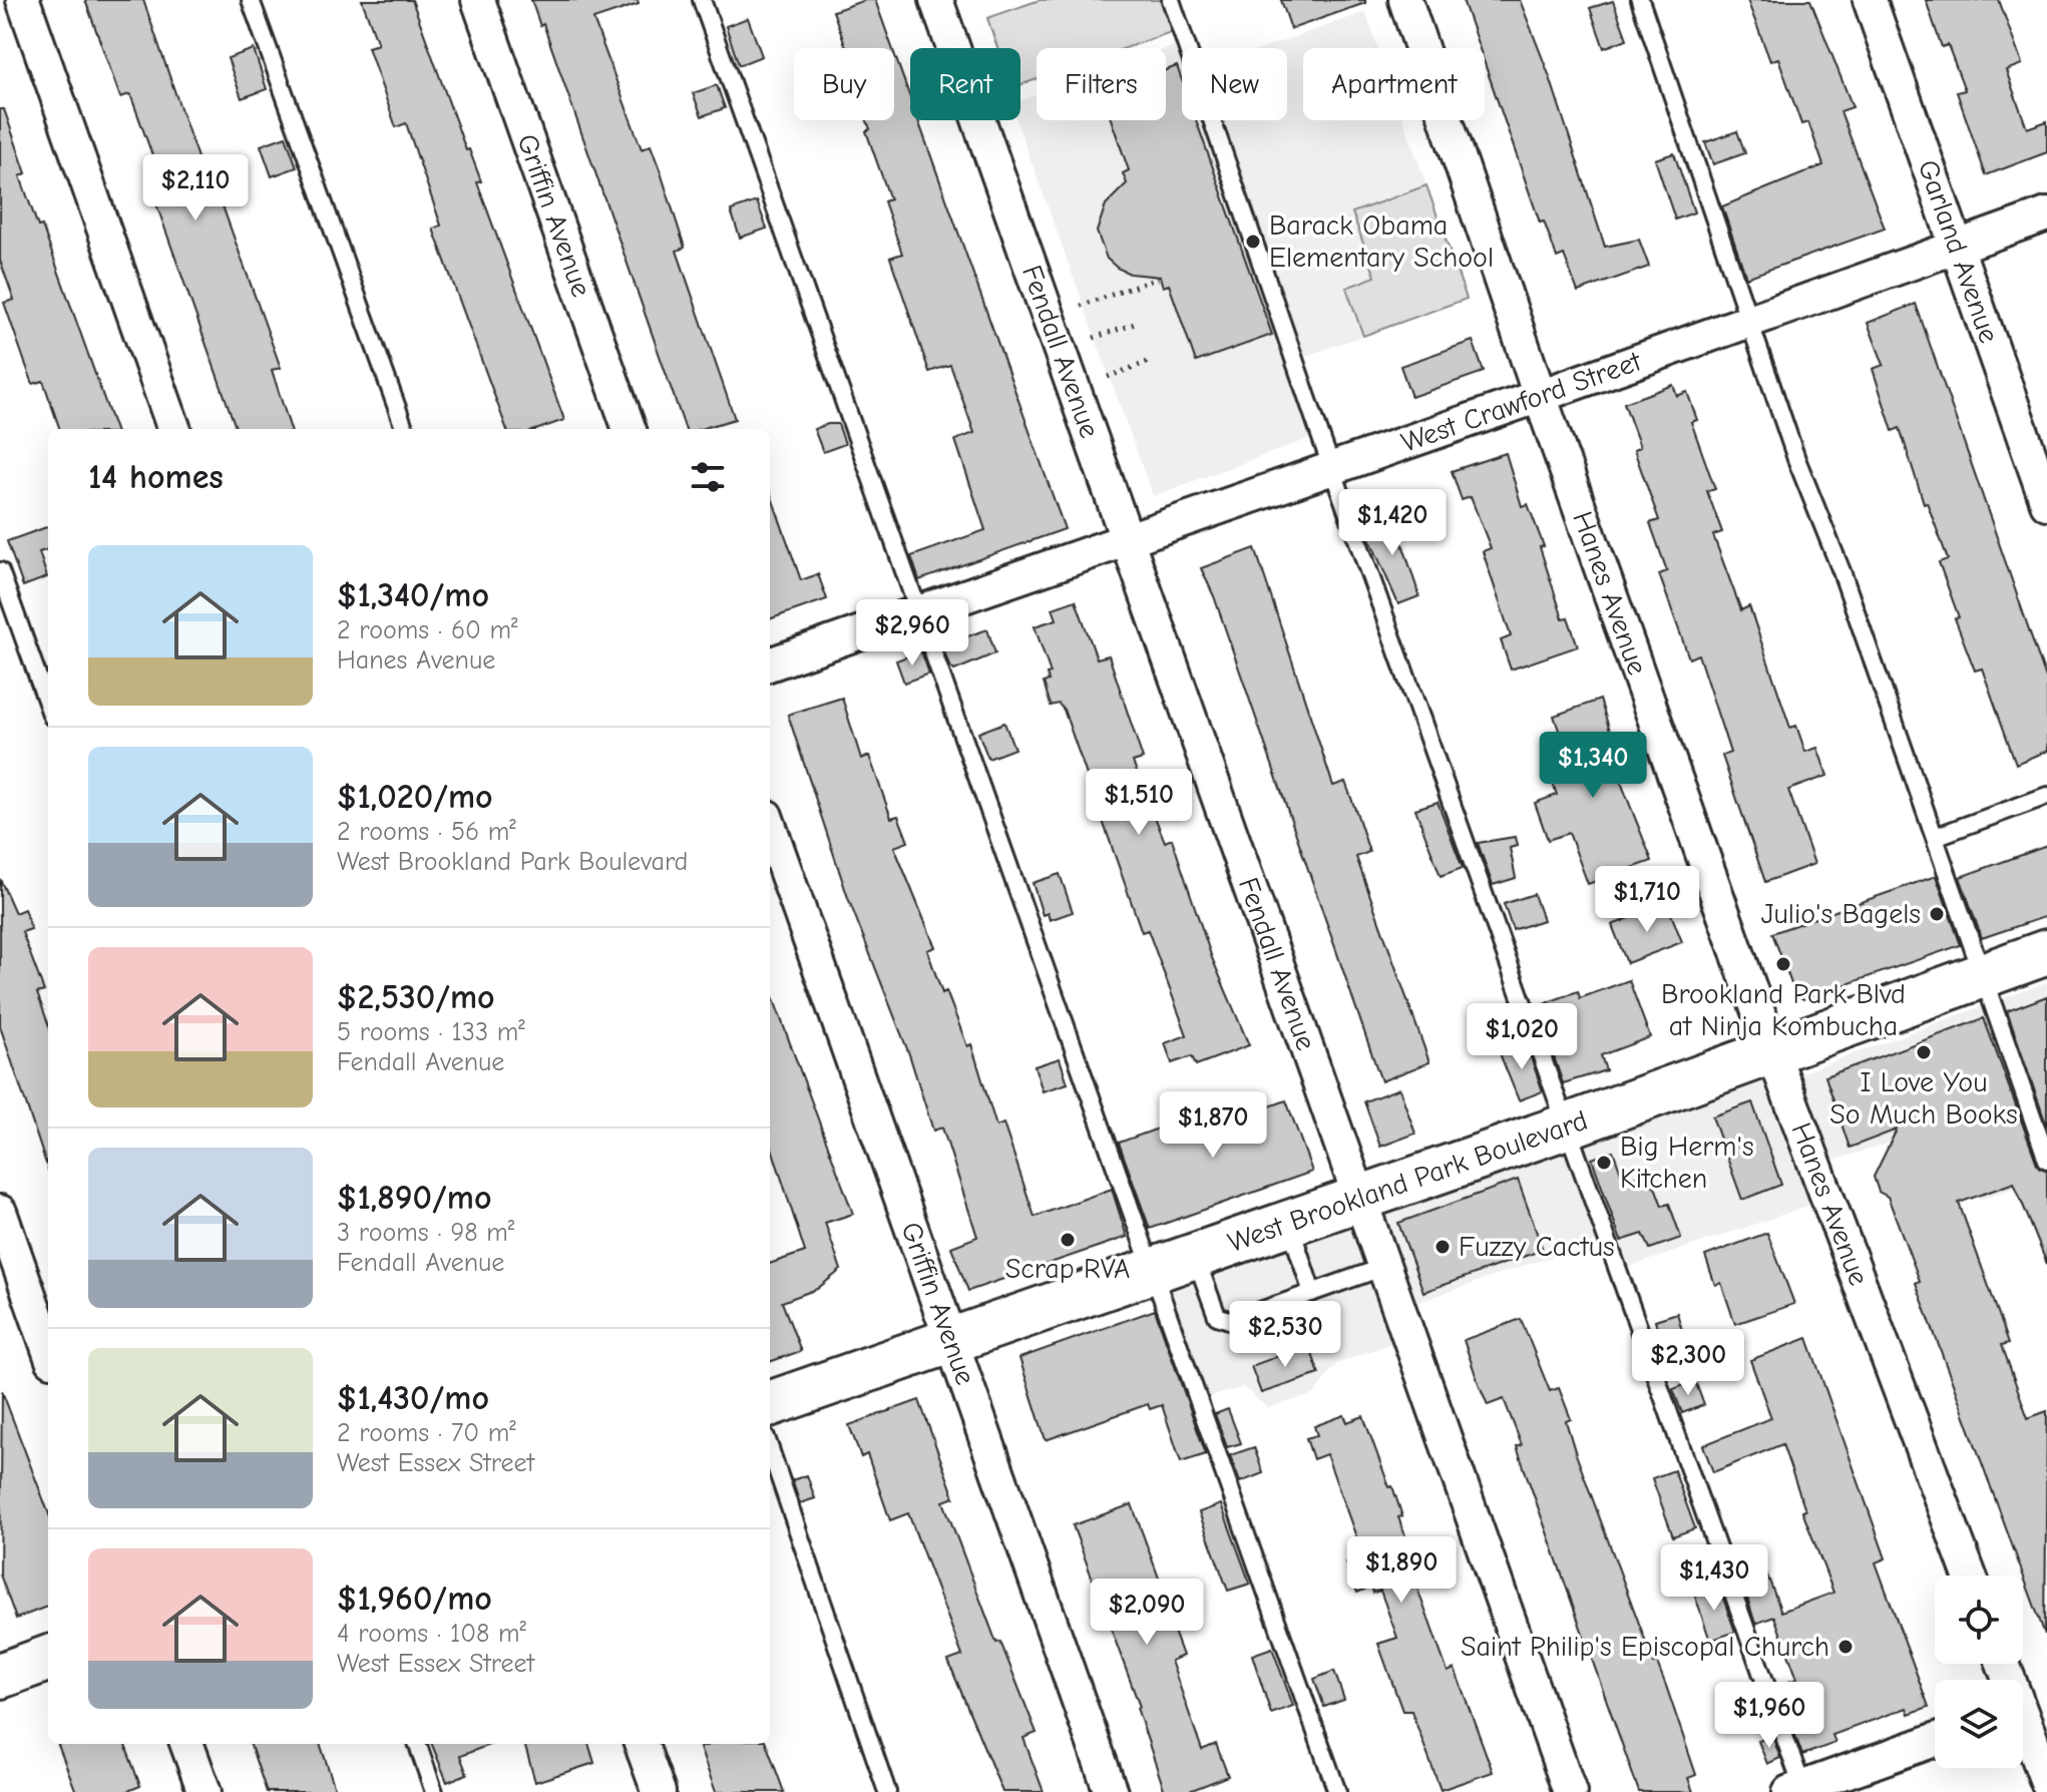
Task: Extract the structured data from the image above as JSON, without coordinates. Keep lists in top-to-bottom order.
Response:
{
  "streets": {
    "main road": ["West Brookland Park Boulevard"],
    "street": [
      "Griffin Avenue",
      "Garland Avenue",
      "Fendall Avenue",
      "West Crawford Street",
      "Hanes Avenue"
    ]
  },
  "crossings": [
    ["Griffin Avenue", "West Brookland Park Boulevard"],
    ["Garland Avenue", "West Crawford Street"],
    ["Fendall Avenue", "West Crawford Street"],
    ["Fendall Avenue", "West Brookland Park Boulevard"],
    ["West Crawford Street", "Hanes Avenue"],
    ["Hanes Avenue", "West Brookland Park Boulevard"]
  ],
  "places": [
    "Barack Obama Elementary School",
    "Julio's Bagels",
    "Brookland Park Blvd at Ninja Kombucha",
    "I Love You So Much Books",
    "Big Herm's Kitchen",
    "Scrap RVA",
    "Fuzzy Cactus",
    "Saint Philip's Episcopal Church"
  ],
  "page": {
    "chip": [
      "Buy",
      "Rent",
      "Filters",
      "New",
      "Apartment"
    ],
    "price": [
      "$2,110",
      "$1,420",
      "$2,960",
      "$1,340",
      "$1,510",
      "$1,710",
      "$1,020",
      "$1,870",
      "$2,530",
      "$2,300",
      "$1,890",
      "$1,430",
      "$2,090",
      "$1,960"
    ],
    "heading": "14 homes",
    "list": [
      {
        "name": "$1,340/mo",
        "note": "2 rooms · 60 m² · Hanes Avenue"
      },
      {
        "name": "$1,020/mo",
        "note": "2 rooms · 56 m² · West Brookland Park Boulevard"
      },
      {
        "name": "$2,530/mo",
        "note": "5 rooms · 133 m² · Fendall Avenue"
      },
      {
        "name": "$1,890/mo",
        "note": "3 rooms · 98 m² · Fendall Avenue"
      },
      {
        "name": "$1,430/mo",
        "note": "2 rooms · 70 m² · West Essex Street"
      },
      {
        "name": "$1,960/mo",
        "note": "4 rooms · 108 m² · West Essex Street"
      }
    ]
  }
}
